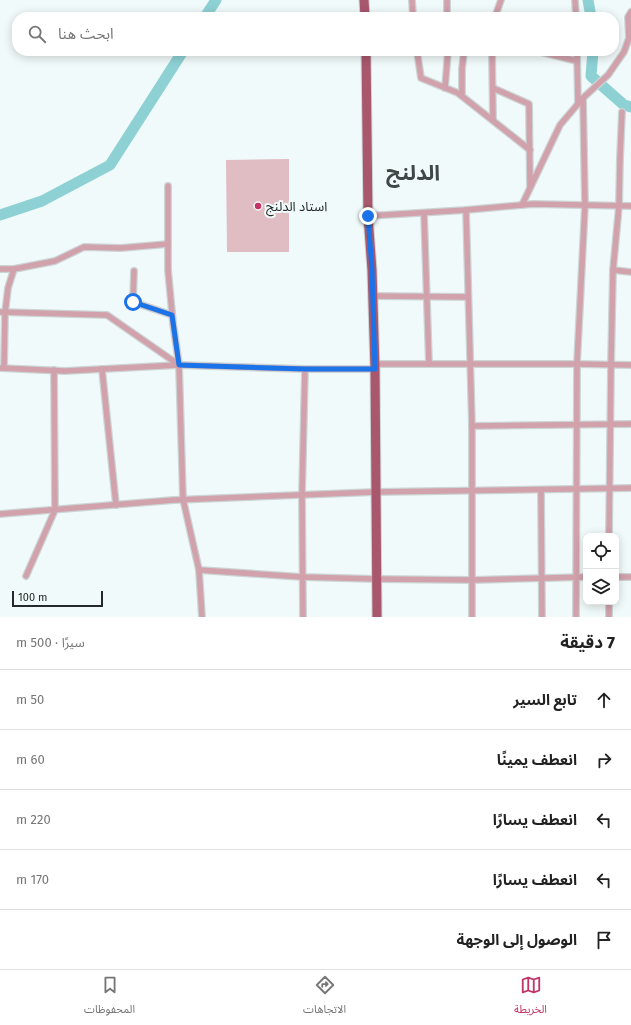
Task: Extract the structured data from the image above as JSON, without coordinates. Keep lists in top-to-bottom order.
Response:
{
  "districts": ["الدلنج"],
  "places": ["استاد الدلنج"],
  "scale_bar": "100 m",
  "page": {
    "search": "ابحث هنا",
    "scale": "100 m",
    "heading": ["7 دقيقة", "سيرًا · 500 m"],
    "list": [
      ["تابع السير", "50 m"],
      ["انعطف يمينًا", "60 m"],
      ["انعطف يسارًا", "220 m"],
      ["انعطف يسارًا", "170 m"],
      "الوصول إلى الوجهة"
    ],
    "nav": ["الخريطة", "الاتجاهات", "المحفوظات"]
  }
}
